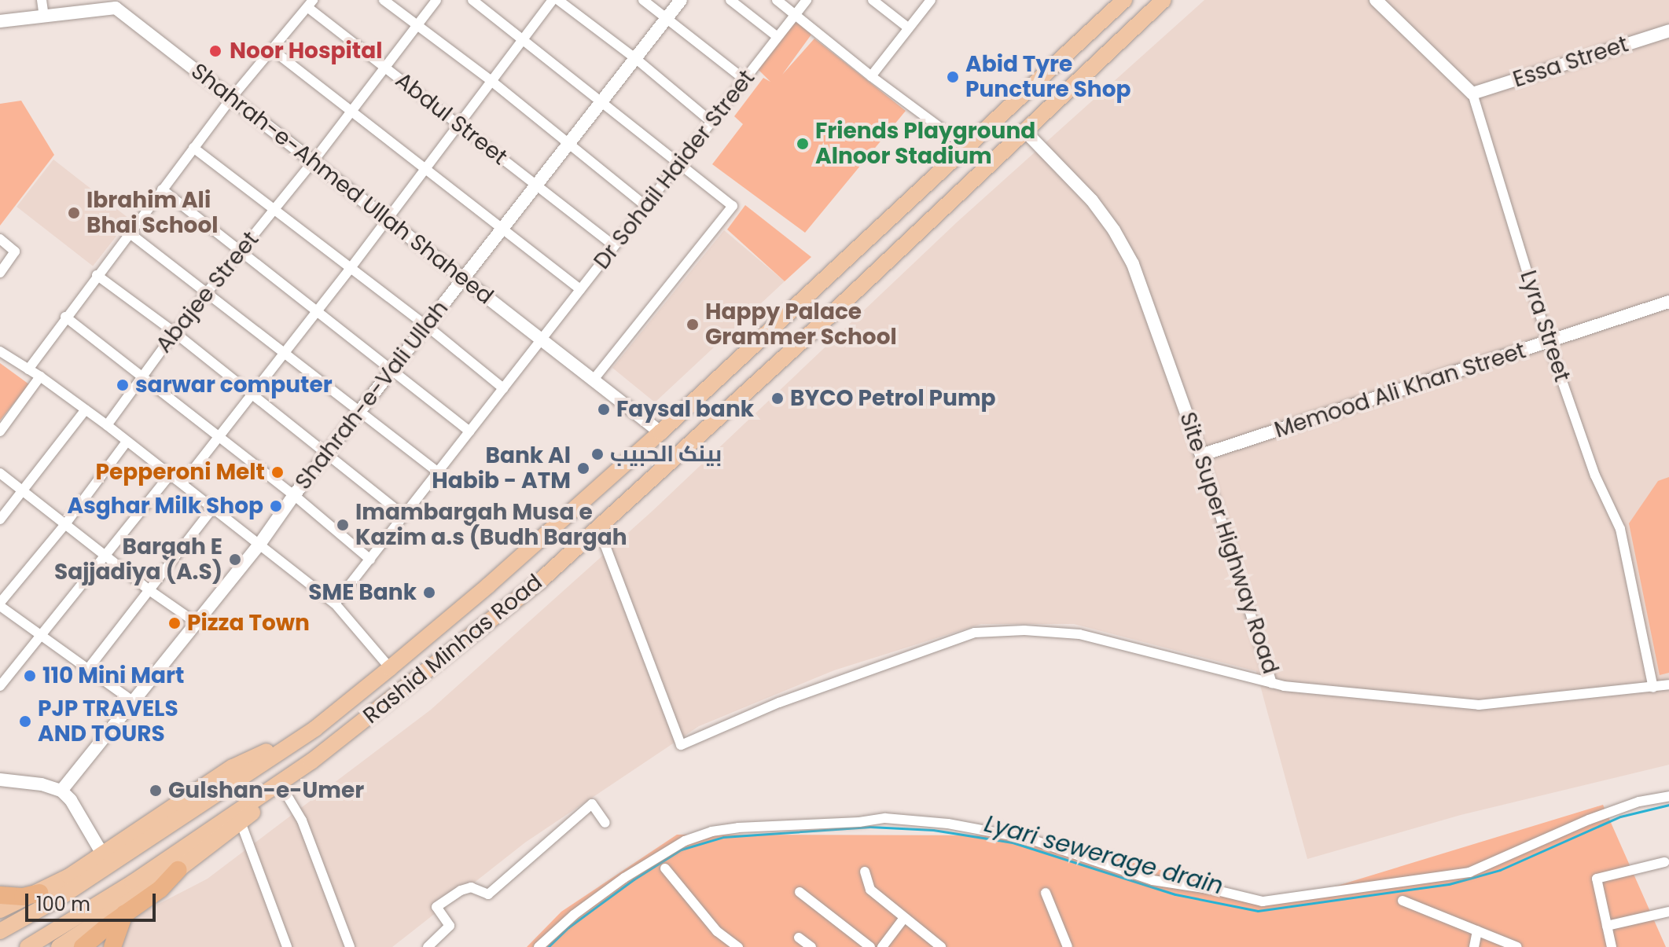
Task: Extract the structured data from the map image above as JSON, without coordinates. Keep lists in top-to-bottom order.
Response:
{
  "streets": {
    "main road": ["Rashid Minhas Road"],
    "street": [
      "Essa Street",
      "Abdul Street",
      "Dr Sohail Haider Street",
      "Shahrah-e-Ahmed Ullah Shaheed",
      "Abajee Street",
      "Lyra Street",
      "Memood Ali Khan Street",
      "Shahrah-e-Vali Ullah",
      "Site Super Highway Road"
    ]
  },
  "crossings": [
    ["Essa Street", "Lyra Street"],
    ["Abdul Street", "Dr Sohail Haider Street"],
    ["Abdul Street", "Abajee Street"],
    ["Abdul Street", "Shahrah-e-Vali Ullah"],
    ["Dr Sohail Haider Street", "Shahrah-e-Ahmed Ullah Shaheed"],
    ["Shahrah-e-Ahmed Ullah Shaheed", "Abajee Street"],
    ["Shahrah-e-Ahmed Ullah Shaheed", "Shahrah-e-Vali Ullah"],
    ["Shahrah-e-Ahmed Ullah Shaheed", "Rashid Minhas Road"],
    ["Lyra Street", "Memood Ali Khan Street"],
    ["Lyra Street", "Site Super Highway Road"],
    ["Memood Ali Khan Street", "Site Super Highway Road"],
    ["Site Super Highway Road", "Rashid Minhas Road"]
  ],
  "water": ["Lyari sewerage drain"],
  "places": [
    "Noor Hospital",
    "Abid Tyre Puncture Shop",
    "Friends Playground Alnoor Stadium",
    "Ibrahim Ali Bhai School",
    "Happy Palace Grammer School",
    "sarwar computer",
    "BYCO Petrol Pump",
    "Faysal bank",
    "بينک الحبيب",
    "Bank Al Habib - ATM",
    "Pepperoni Melt",
    "Asghar Milk Shop",
    "Imambargah Musa e Kazim a.s (Budh Bargah",
    "Bargah E Sajjadiya (A.S)",
    "SME Bank",
    "Pizza Town",
    "110 Mini Mart",
    "PJP TRAVELS AND TOURS",
    "Gulshan-e-Umer"
  ],
  "scale_bar": "100 m"
}
